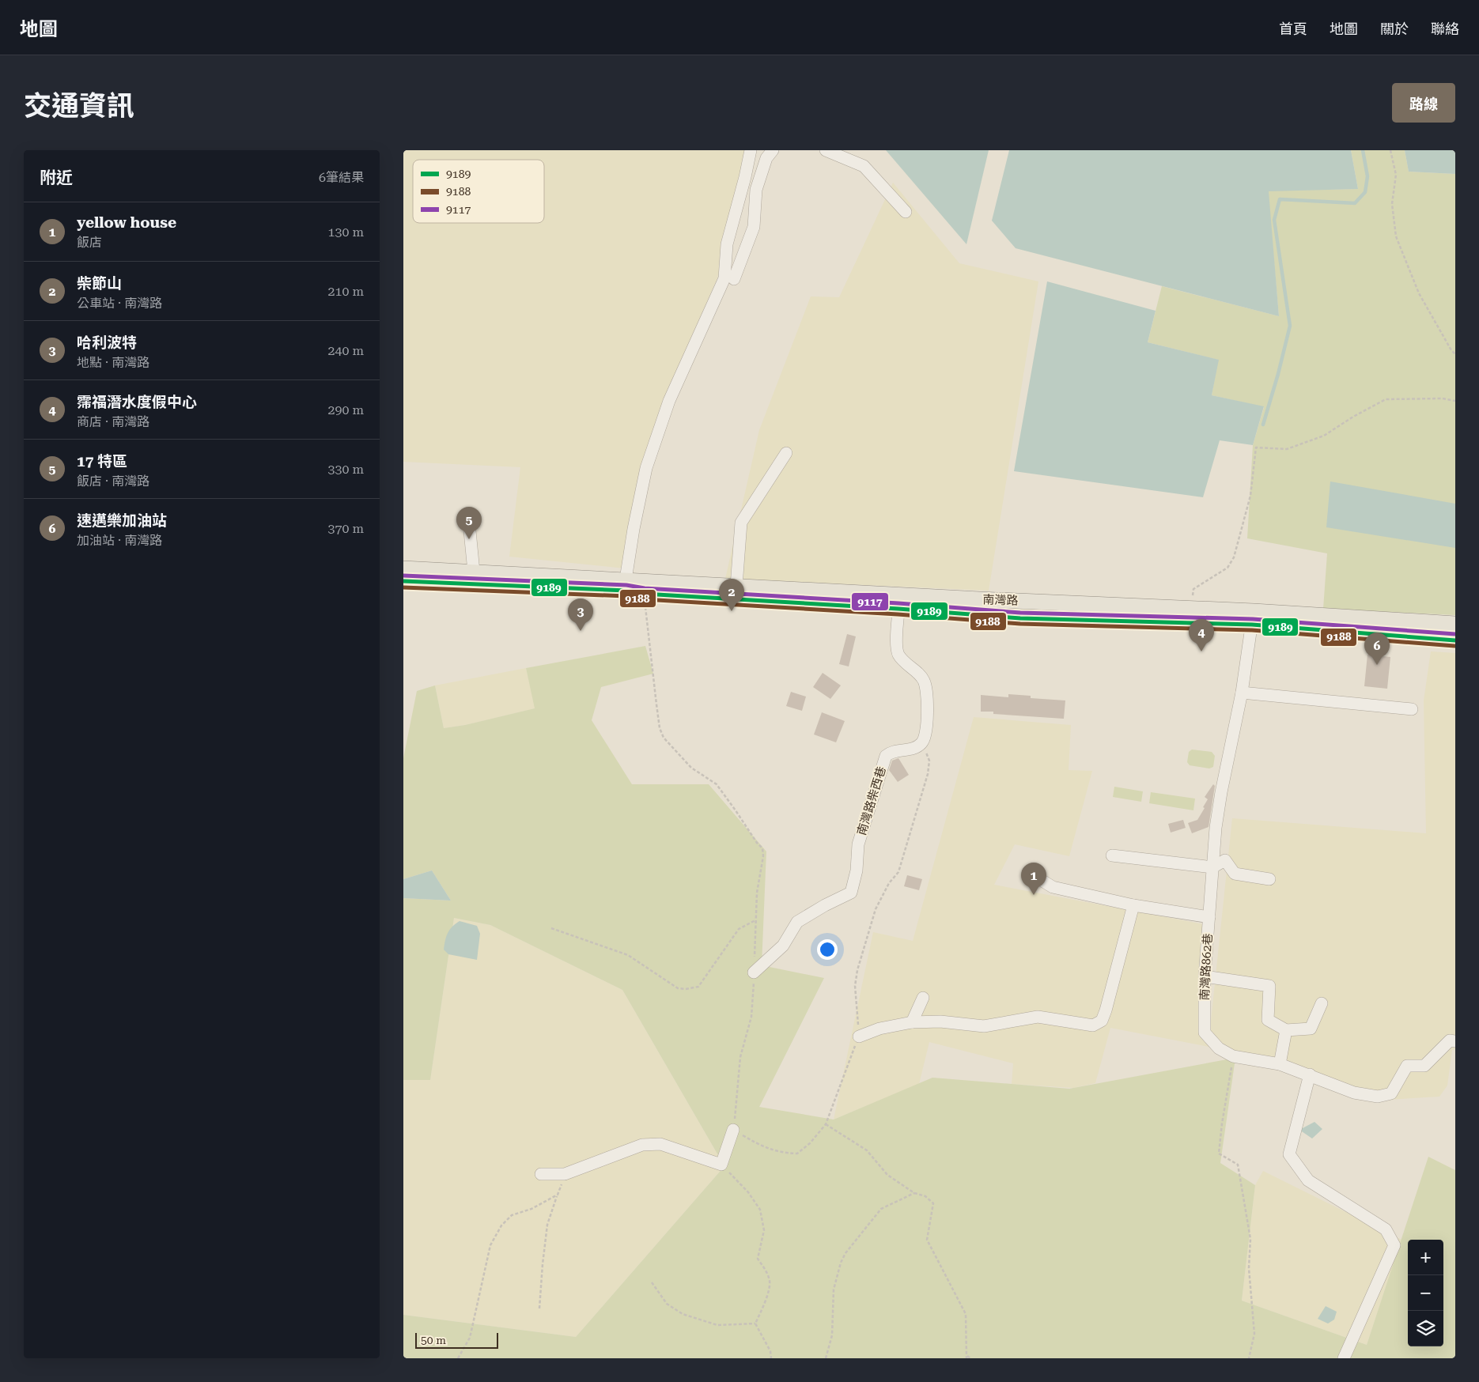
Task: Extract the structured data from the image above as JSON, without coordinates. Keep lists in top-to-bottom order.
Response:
{
  "streets": {
    "main road": ["南灣路"],
    "street": ["南灣路柴西巷", "南灣路862巷"]
  },
  "crossings": [
    ["南灣路", "南灣路862巷"]
  ],
  "lines": ["transit line 9117", "transit line 9189", "transit line 9188"],
  "legend": ["9189", "9188", "9117"],
  "scale_bar": "50 m",
  "page": {
    "header": "地圖",
    "nav": [
      "首頁",
      "地圖",
      "關於",
      "聯絡"
    ],
    "title": "交通資訊",
    "buttons": "路線",
    "heading": ["附近", "6筆結果"],
    "list": [
      {
        "mark": "1",
        "name": "yellow house",
        "note": "飯店",
        "value": "130 m"
      },
      {
        "mark": "2",
        "name": "柴節山",
        "note": "公車站 · 南灣路",
        "value": "210 m"
      },
      {
        "mark": "3",
        "name": "哈利波特",
        "note": "地點 · 南灣路",
        "value": "240 m"
      },
      {
        "mark": "4",
        "name": "霈福潛水度假中心",
        "note": "商店 · 南灣路",
        "value": "290 m"
      },
      {
        "mark": "5",
        "name": "17 特區",
        "note": "飯店 · 南灣路",
        "value": "330 m"
      },
      {
        "mark": "6",
        "name": "速邁樂加油站",
        "note": "加油站 · 南灣路",
        "value": "370 m"
      }
    ],
    "pins": [
      "5",
      "2",
      "3",
      "4",
      "6",
      "1"
    ],
    "map_buttons": ["+", "−"],
    "scale": "50 m"
  }
}
